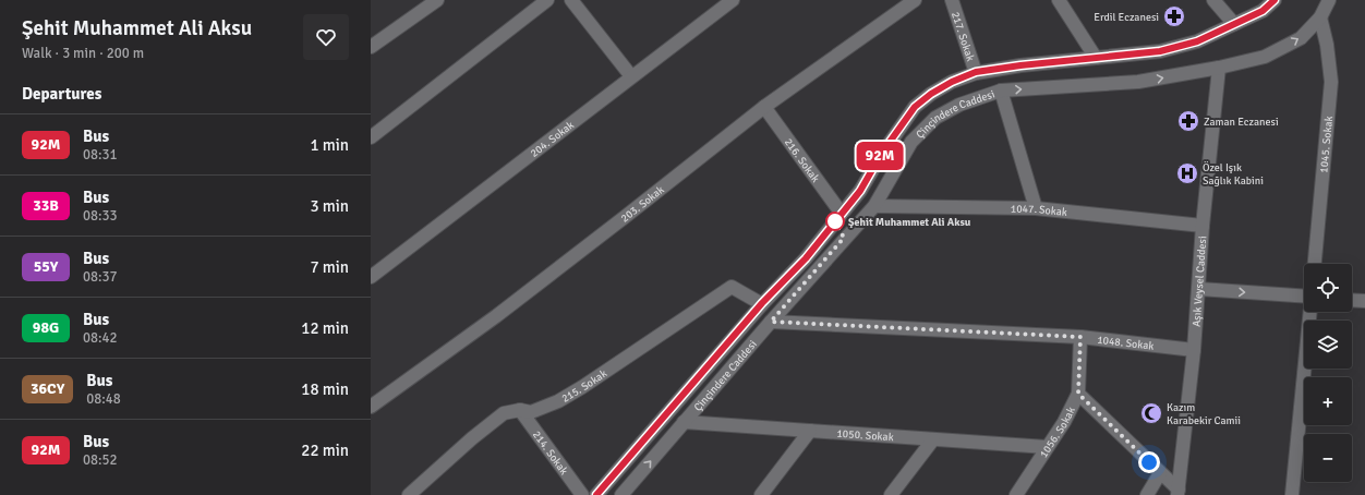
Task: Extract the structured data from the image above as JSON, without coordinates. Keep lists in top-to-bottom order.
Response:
{
  "streets": {
    "street": [
      "217. Sokak",
      "Çinçindere Caddesi",
      "204. Sokak",
      "1045. Sokak",
      "216. Sokak",
      "203. Sokak",
      "1047. Sokak",
      "Aşık Veysel Caddesi",
      "1048. Sokak",
      "215. Sokak",
      "1056. Sokak",
      "1050. Sokak",
      "214. Sokak"
    ]
  },
  "crossings": [
    ["217. Sokak", "Çinçindere Caddesi"],
    ["Çinçindere Caddesi", "1045. Sokak"],
    ["Çinçindere Caddesi", "216. Sokak"],
    ["Çinçindere Caddesi", "1047. Sokak"],
    ["Çinçindere Caddesi", "Aşık Veysel Caddesi"],
    ["Çinçindere Caddesi", "1048. Sokak"],
    ["Çinçindere Caddesi", "215. Sokak"],
    ["Çinçindere Caddesi", "1050. Sokak"],
    ["216. Sokak", "203. Sokak"],
    ["1047. Sokak", "Aşık Veysel Caddesi"],
    ["Aşık Veysel Caddesi", "1048. Sokak"],
    ["1048. Sokak", "1056. Sokak"],
    ["215. Sokak", "214. Sokak"],
    ["1056. Sokak", "1050. Sokak"]
  ],
  "places": {
    "pharmacy": ["Erdil Eczanesi", "Zaman Eczanesi"],
    "hospital": ["Özel Işık Sağlık Kabini"],
    "other": ["Şehit Muhammet Ali Aksu"],
    "mosque": ["Kazım Karabekir Camii"]
  },
  "lines": ["bus line 92M"],
  "page": {
    "heading": [
      ["Şehit Muhammet Ali Aksu", "Walk · 3 min · 200 m"],
      "Departures"
    ],
    "on_map": "92M",
    "list": [
      {
        "mark": "92M",
        "name": "Bus",
        "note": "08:31",
        "value": "1 min"
      },
      {
        "mark": "33B",
        "name": "Bus",
        "note": "08:33",
        "value": "3 min"
      },
      {
        "mark": "55Y",
        "name": "Bus",
        "note": "08:37",
        "value": "7 min"
      },
      {
        "mark": "98G",
        "name": "Bus",
        "note": "08:42",
        "value": "12 min"
      },
      {
        "mark": "36CY",
        "name": "Bus",
        "note": "08:48",
        "value": "18 min"
      },
      {
        "mark": "92M",
        "name": "Bus",
        "note": "08:52",
        "value": "22 min"
      }
    ],
    "map_buttons": ["+", "−"]
  }
}
